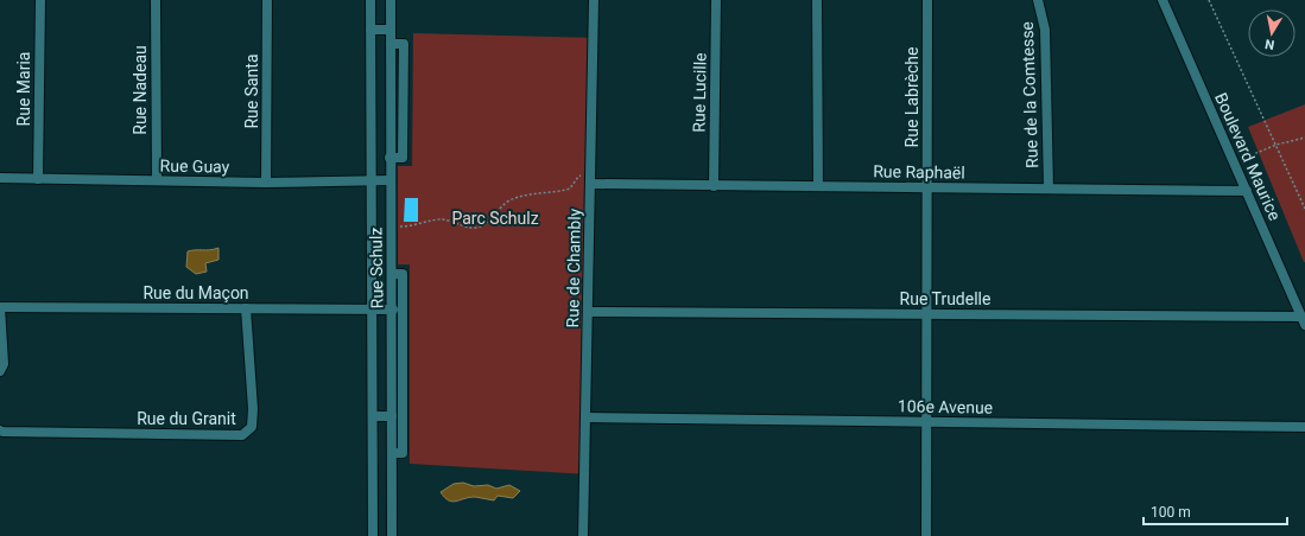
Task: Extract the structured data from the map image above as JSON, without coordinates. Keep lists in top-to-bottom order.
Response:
{
  "streets": {
    "street": [
      "Rue Maria",
      "Rue Nadeau",
      "Rue Santa",
      "Rue Lucille",
      "Rue de la Comtesse",
      "Rue Labrèche",
      "Boulevard Maurice",
      "Rue Guay",
      "Rue Raphaël",
      "Rue Schulz",
      "Rue de Chambly",
      "Rue du Maçon",
      "Rue Trudelle",
      "106e Avenue",
      "Rue du Granit"
    ]
  },
  "crossings": [
    ["Rue Maria", "Rue Guay"],
    ["Rue Nadeau", "Rue Guay"],
    ["Rue Santa", "Rue Guay"],
    ["Rue Lucille", "Rue Raphaël"],
    ["Rue de la Comtesse", "Rue Raphaël"],
    ["Rue Labrèche", "Rue Raphaël"],
    ["Rue Labrèche", "Rue Trudelle"],
    ["Rue Labrèche", "106e Avenue"],
    ["Boulevard Maurice", "Rue Raphaël"],
    ["Boulevard Maurice", "Rue Trudelle"],
    ["Rue Guay", "Rue Schulz"],
    ["Rue Raphaël", "Rue de Chambly"],
    ["Rue Schulz", "Rue du Maçon"],
    ["Rue de Chambly", "Rue Trudelle"],
    ["Rue de Chambly", "106e Avenue"],
    ["Rue du Maçon", "Rue du Granit"]
  ],
  "parks": ["Parc Schulz"],
  "scale_bar": "100 m",
  "north": "bottom"
}
